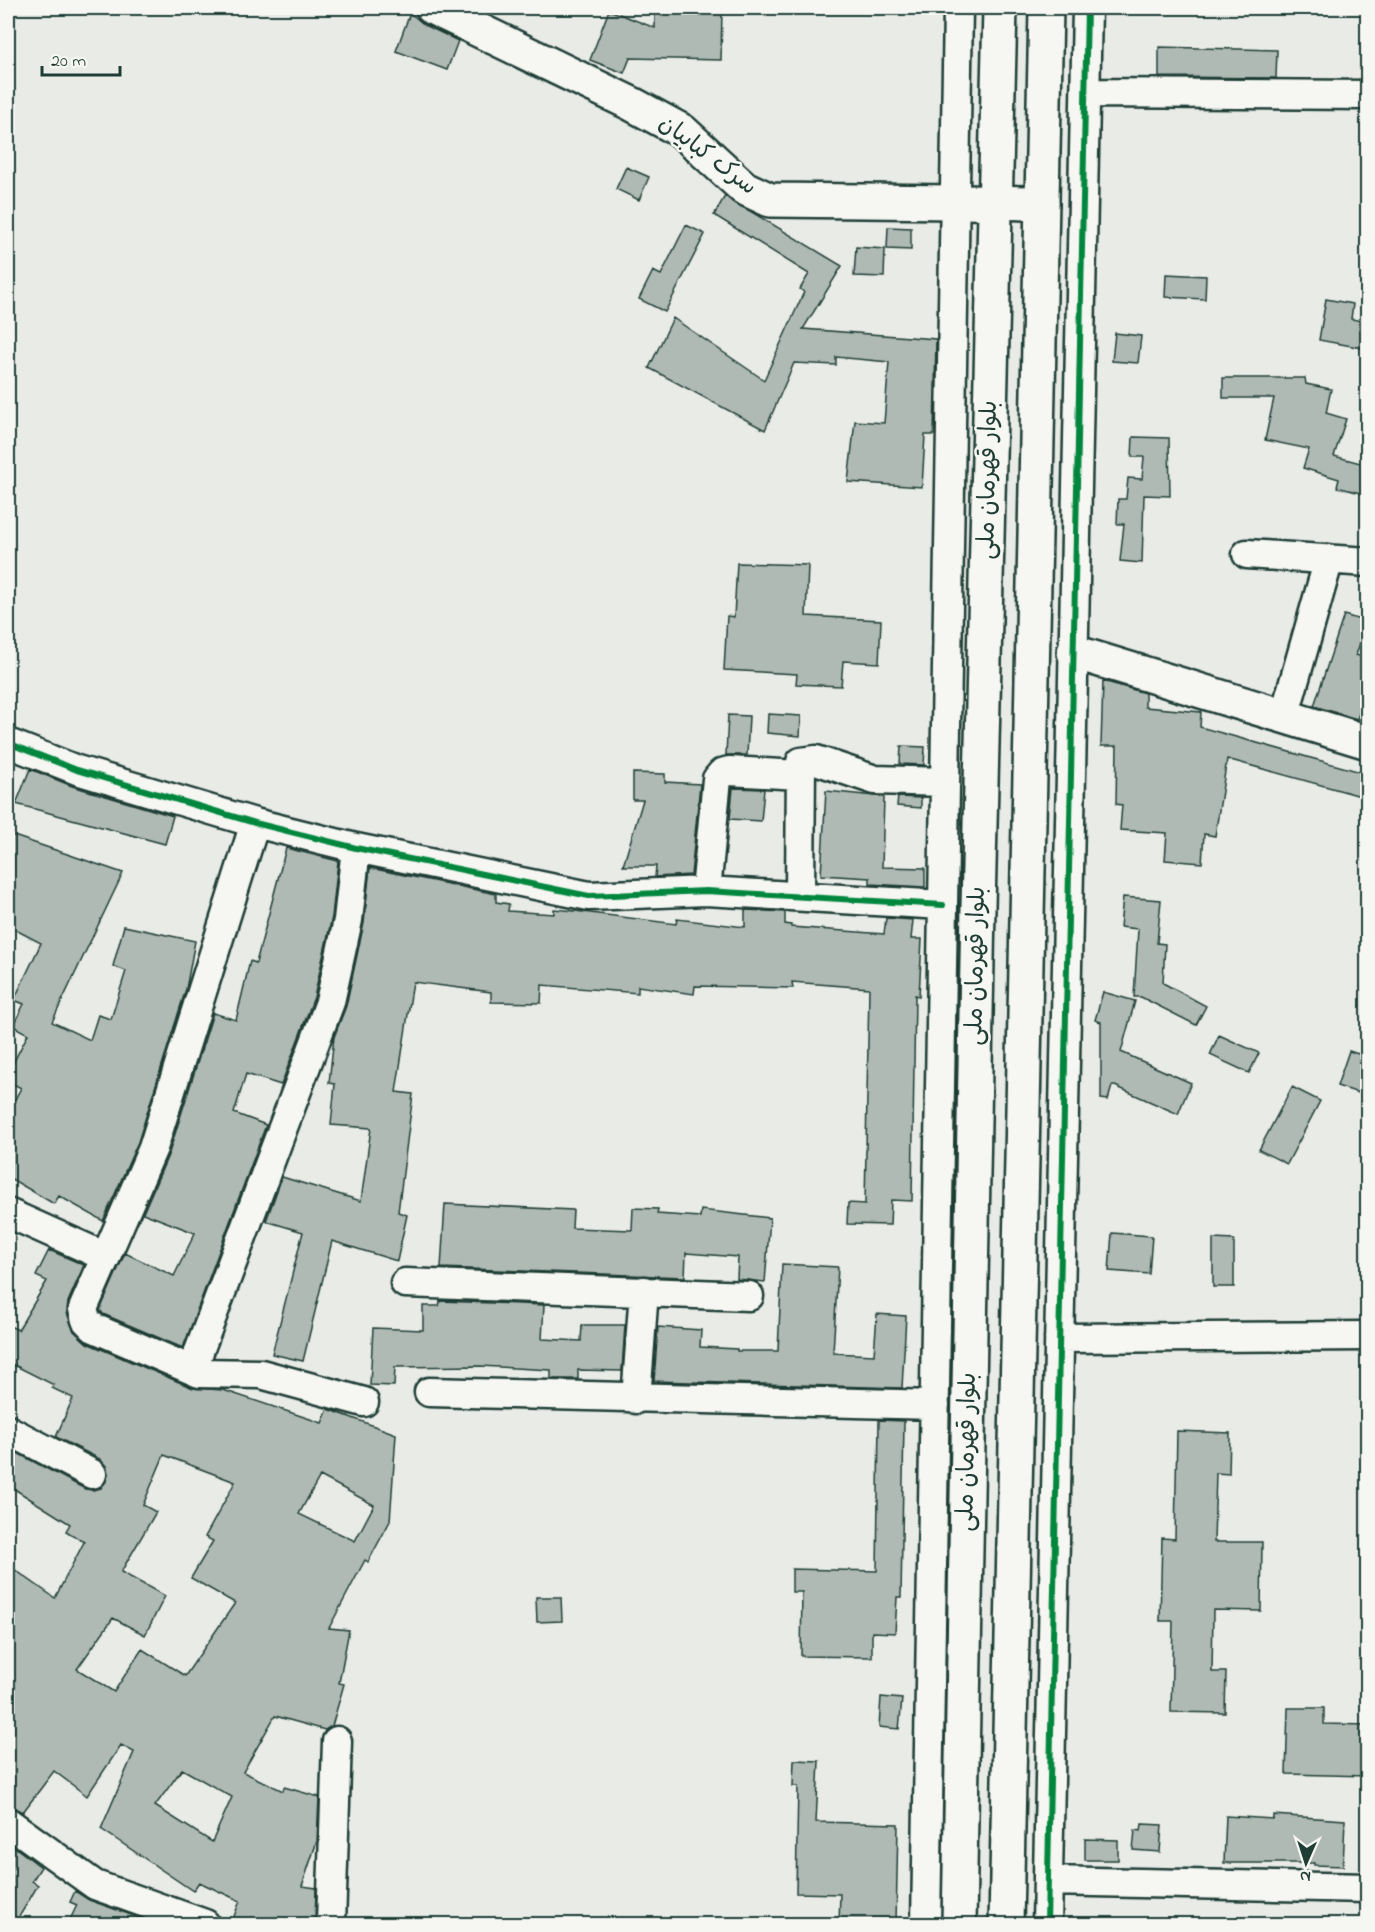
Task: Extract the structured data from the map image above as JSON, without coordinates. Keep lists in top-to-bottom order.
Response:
{
  "streets": {
    "main road": ["سرک کبابیان", "بلوار قهرمان ملی"]
  },
  "crossings": [
    ["سرک کبابیان", "بلوار قهرمان ملی"]
  ],
  "scale_bar": "20 m",
  "north": "bottom"
}
